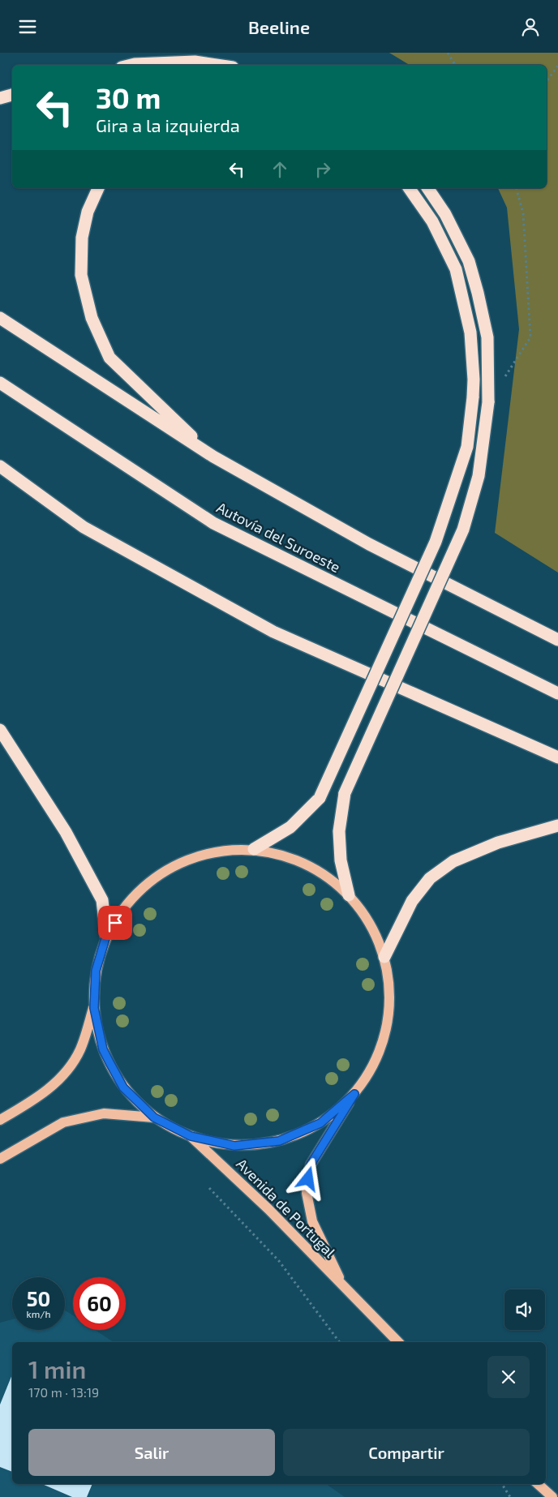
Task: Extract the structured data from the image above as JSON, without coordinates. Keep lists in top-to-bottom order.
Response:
{
  "streets": {
    "highway": ["Autovía del Suroeste"],
    "main road": ["Avenida de Portugal"]
  },
  "page": {
    "header": "Beeline",
    "turn": ["30 m", "Gira a la izquierda"],
    "speed": "50 km/h",
    "limit": "60",
    "heading": ["1 min", "170 m · 13:19"],
    "buttons": ["Salir", "Compartir"]
  }
}
